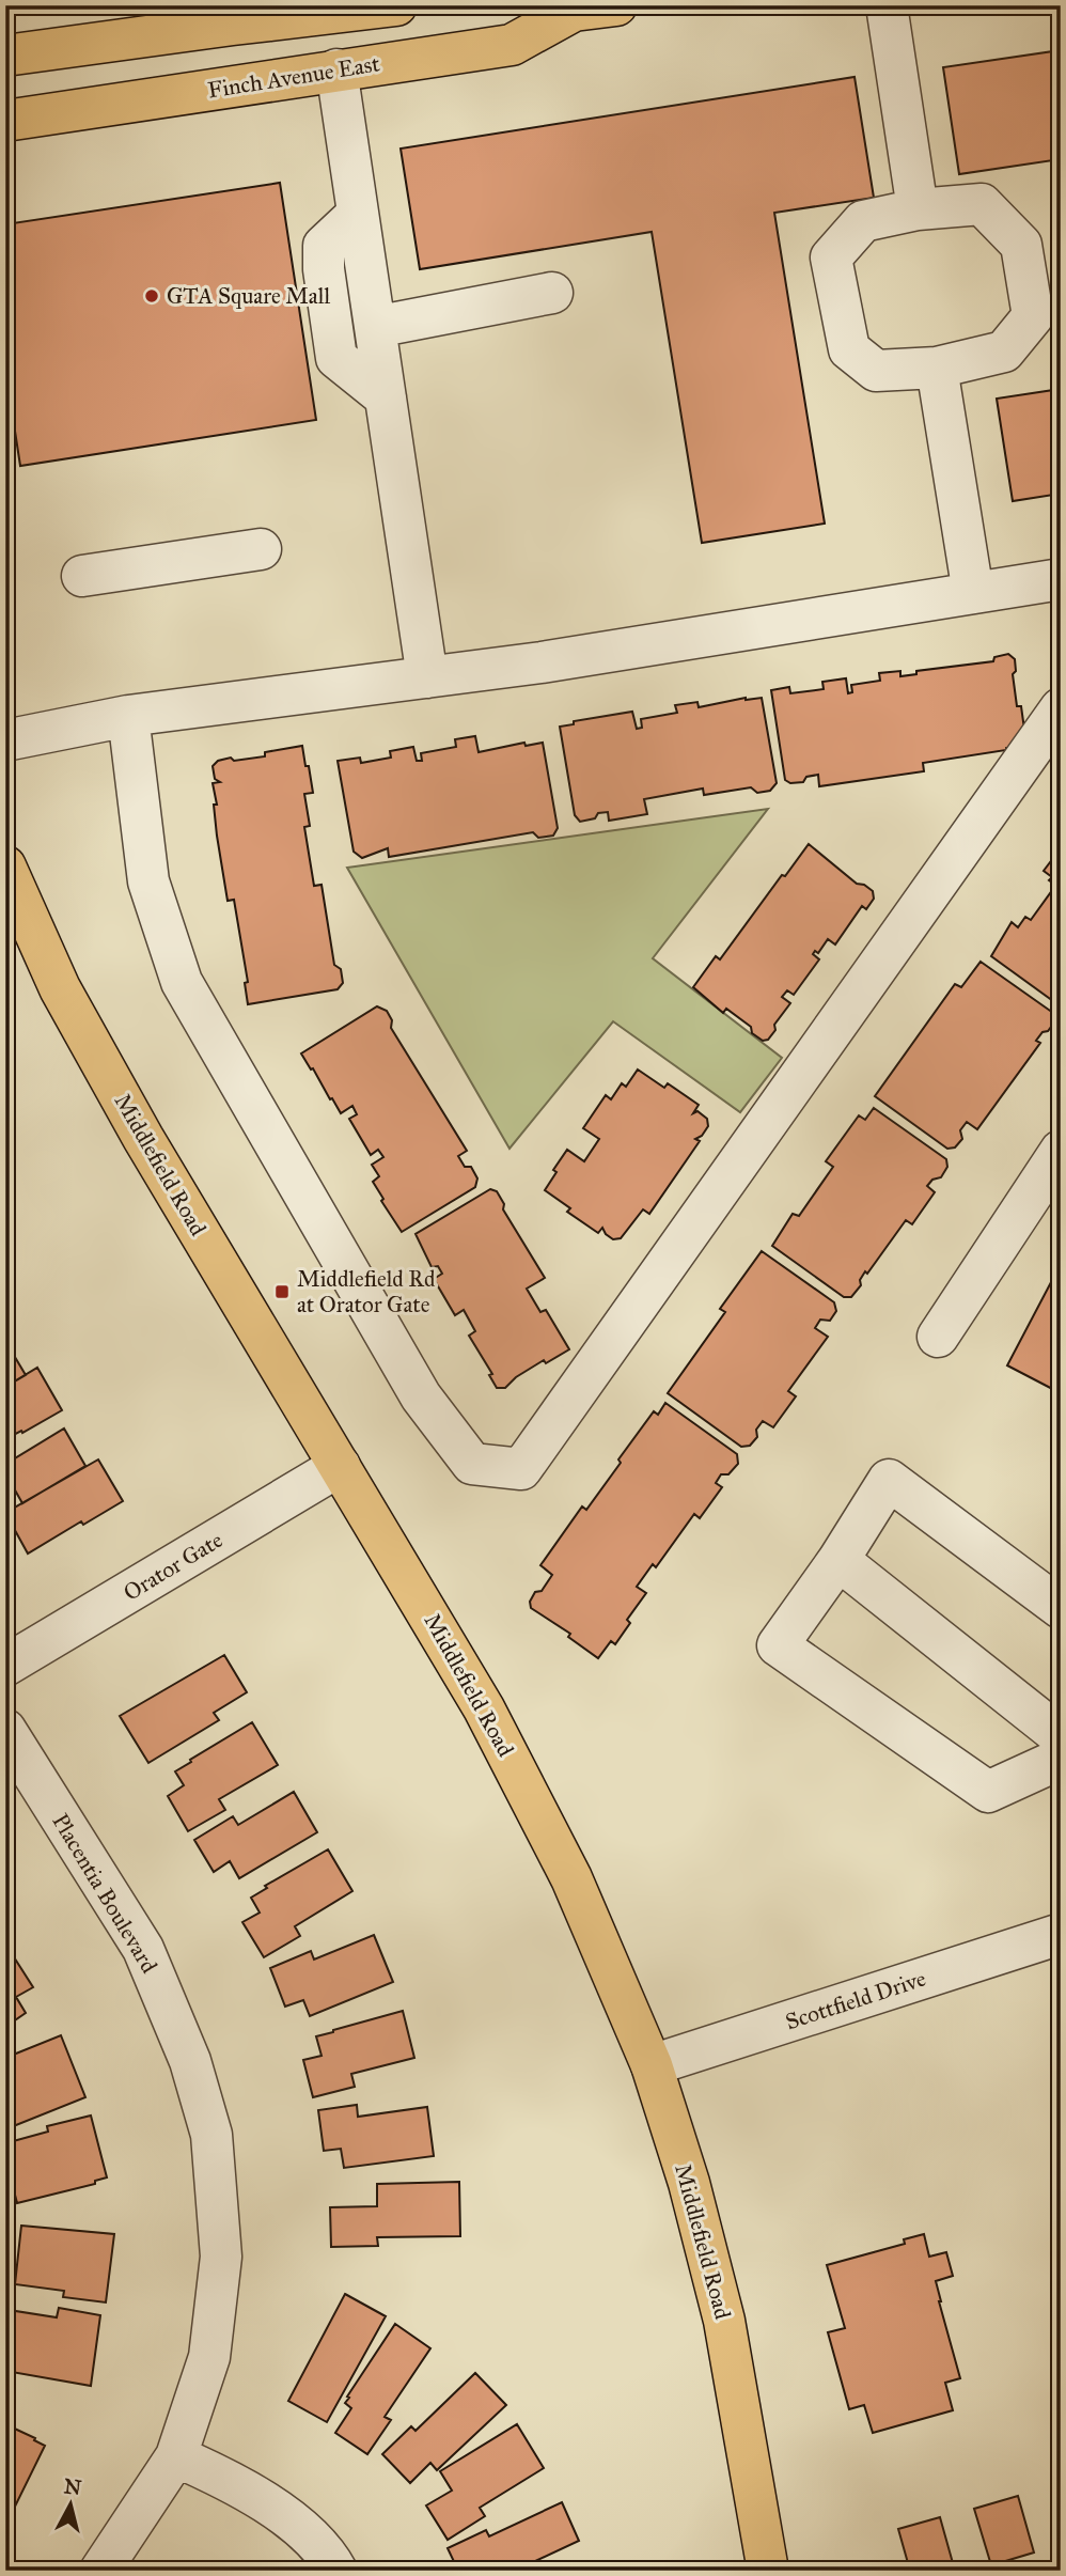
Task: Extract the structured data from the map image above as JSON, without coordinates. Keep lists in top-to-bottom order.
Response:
{
  "streets": {
    "main road": ["Finch Avenue East", "Middlefield Road"],
    "street": ["Orator Gate", "Placentia Boulevard", "Scottfield Drive"]
  },
  "crossings": [
    ["Middlefield Road", "Orator Gate"],
    ["Middlefield Road", "Scottfield Drive"]
  ],
  "places": {
    "other": ["GTA Square Mall"],
    "transit": ["Middlefield Rd at Orator Gate"]
  },
  "north": "top"
}
